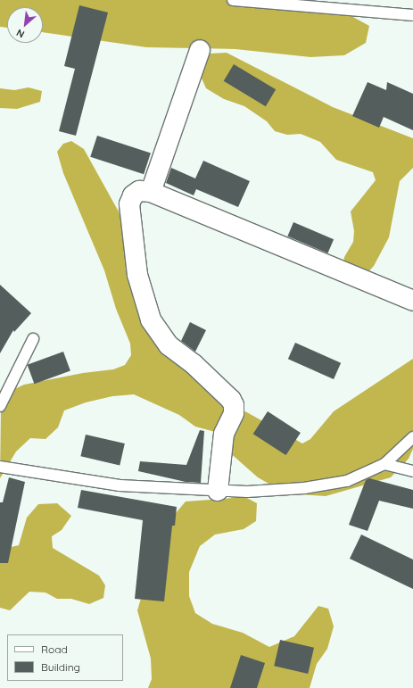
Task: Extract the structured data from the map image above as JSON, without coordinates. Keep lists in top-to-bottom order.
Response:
{
  "legend": ["Road", "Building"],
  "north": "bottom left"
}
